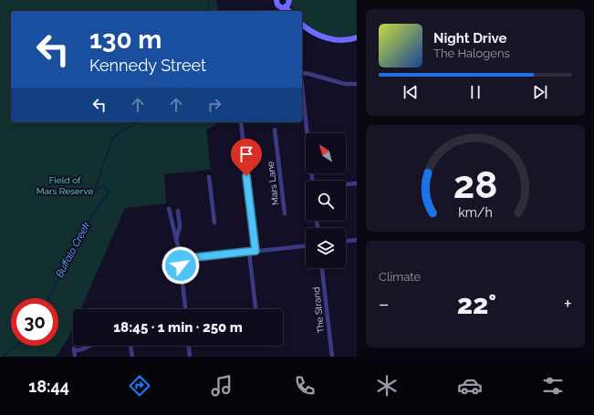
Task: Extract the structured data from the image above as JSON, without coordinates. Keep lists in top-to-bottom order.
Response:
{
  "streets": {
    "street": ["Mars Lane", "The Strand"]
  },
  "water": ["Buffalo Creek"],
  "parks": ["Field of Mars Reserve"],
  "north": "top left",
  "page": {
    "turn": ["130 m", "Kennedy Street"],
    "song": ["Night Drive", "The Halogens"],
    "tile": "Climate",
    "heat": ["−", "22°", "+"],
    "limit": "30",
    "trip": "18:45 · 1 min · 250 m",
    "tabs": "18:44",
    "gauge": ["28", "km/h"]
  }
}
